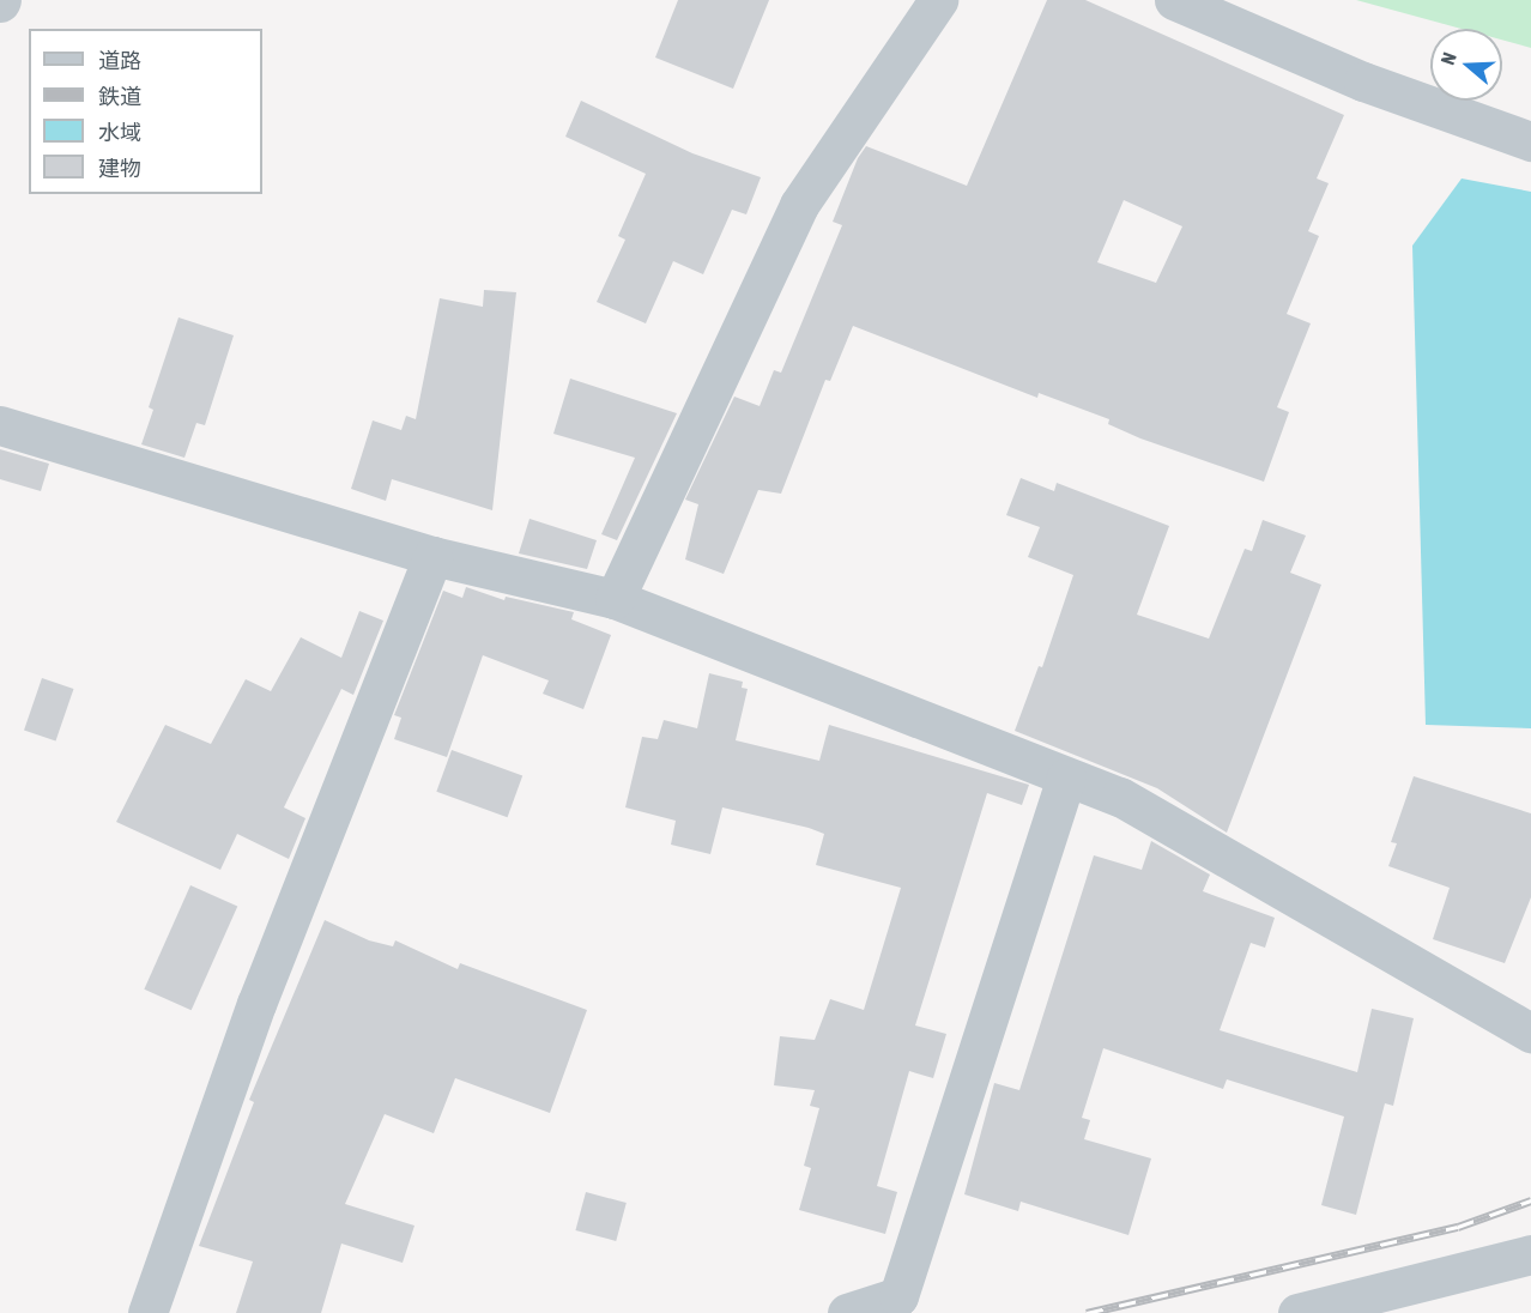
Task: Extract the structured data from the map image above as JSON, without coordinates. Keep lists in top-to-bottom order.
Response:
{
  "legend": [
    "道路",
    "鉄道",
    "水域",
    "建物"
  ],
  "north": "left"
}
